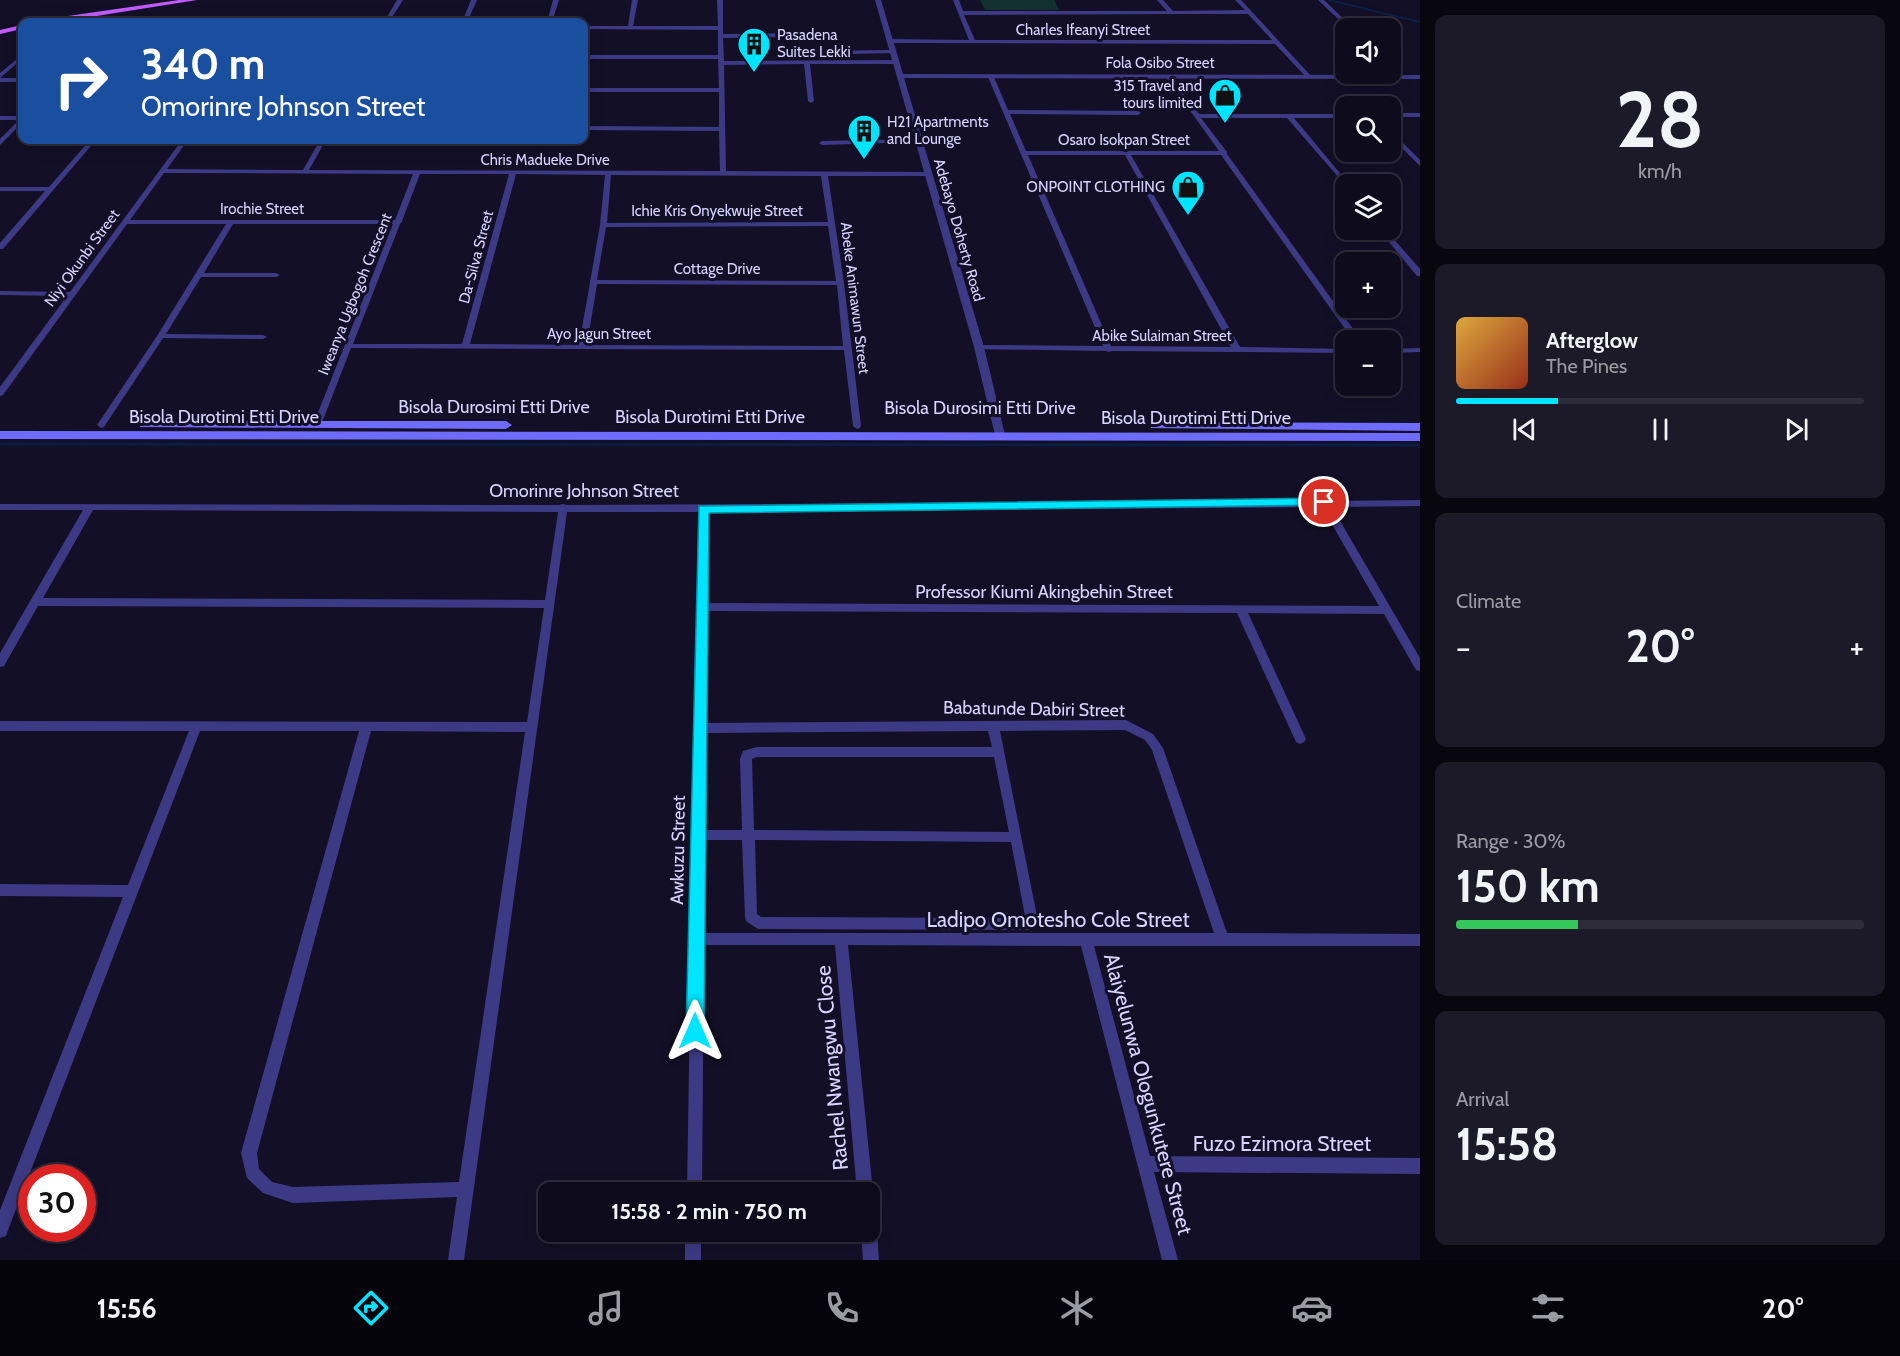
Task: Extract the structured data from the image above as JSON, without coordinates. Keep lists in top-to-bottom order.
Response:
{
  "streets": {
    "main road": ["Bisola Durosimi Etti Drive", "Bisola Durotimi Etti Drive"],
    "street": [
      "Charles Ifeanyi Street",
      "Fola Osibo Street",
      "Osaro Isokpan Street",
      "Chris Madueke Drive",
      "Irochie Street",
      "Ichie Kris Onyekwuje Street",
      "Adebayo Doherty Road",
      "Da-Silva Street",
      "Niyi Okunbi Street",
      "Cottage Drive",
      "Iweanya Ugbogoh Crescent",
      "Abeke Animawun Street",
      "Ayo Jagun Street",
      "Abike Sulaiman Street",
      "Omorinre Johnson Street",
      "Professor Kiumi Akingbehin Street",
      "Babatunde Dabiri Street",
      "Awkuzu Street",
      "Ladipo Omotesho Cole Street",
      "Rachel Nwangwu Close",
      "Alaiyelunwa Ologunkutere Street",
      "Fuzo Ezimora Street"
    ]
  },
  "crossings": [
    ["Charles Ifeanyi Street", "Adebayo Doherty Road"],
    ["Fola Osibo Street", "Adebayo Doherty Road"],
    ["Chris Madueke Drive", "Adebayo Doherty Road"],
    ["Chris Madueke Drive", "Da-Silva Street"],
    ["Chris Madueke Drive", "Niyi Okunbi Street"],
    ["Chris Madueke Drive", "Iweanya Ugbogoh Crescent"],
    ["Chris Madueke Drive", "Abeke Animawun Street"],
    ["Irochie Street", "Niyi Okunbi Street"],
    ["Irochie Street", "Iweanya Ugbogoh Crescent"],
    ["Ichie Kris Onyekwuje Street", "Abeke Animawun Street"],
    ["Adebayo Doherty Road", "Abike Sulaiman Street"],
    ["Adebayo Doherty Road", "Bisola Durosimi Etti Drive"],
    ["Adebayo Doherty Road", "Bisola Durotimi Etti Drive"],
    ["Da-Silva Street", "Ayo Jagun Street"],
    ["Cottage Drive", "Abeke Animawun Street"],
    ["Iweanya Ugbogoh Crescent", "Ayo Jagun Street"],
    ["Iweanya Ugbogoh Crescent", "Bisola Durosimi Etti Drive"],
    ["Abeke Animawun Street", "Ayo Jagun Street"],
    ["Abeke Animawun Street", "Bisola Durosimi Etti Drive"],
    ["Bisola Durosimi Etti Drive", "Bisola Durotimi Etti Drive"],
    ["Omorinre Johnson Street", "Awkuzu Street"],
    ["Professor Kiumi Akingbehin Street", "Awkuzu Street"],
    ["Babatunde Dabiri Street", "Awkuzu Street"],
    ["Babatunde Dabiri Street", "Ladipo Omotesho Cole Street"],
    ["Awkuzu Street", "Ladipo Omotesho Cole Street"],
    ["Ladipo Omotesho Cole Street", "Rachel Nwangwu Close"],
    ["Ladipo Omotesho Cole Street", "Alaiyelunwa Ologunkutere Street"],
    ["Alaiyelunwa Ologunkutere Street", "Fuzo Ezimora Street"]
  ],
  "places": {
    "building": ["Pasadena Suites Lekki", "H21 Apartments and Lounge"],
    "shop": ["315 Travel and tours limited", "ONPOINT CLOTHING"]
  },
  "page": {
    "tile": [
      ["28", "km/h"],
      "Climate",
      ["Range · 30%", "150 km"],
      ["Arrival", "15:58"]
    ],
    "map_buttons": ["+", "−"],
    "turn": ["340 m", "Omorinre Johnson Street"],
    "song": ["Afterglow", "The Pines"],
    "heat": ["−", "20°", "+"],
    "limit": "30",
    "trip": "15:58 · 2 min · 750 m",
    "tabs": ["15:56", "20°"]
  }
}
